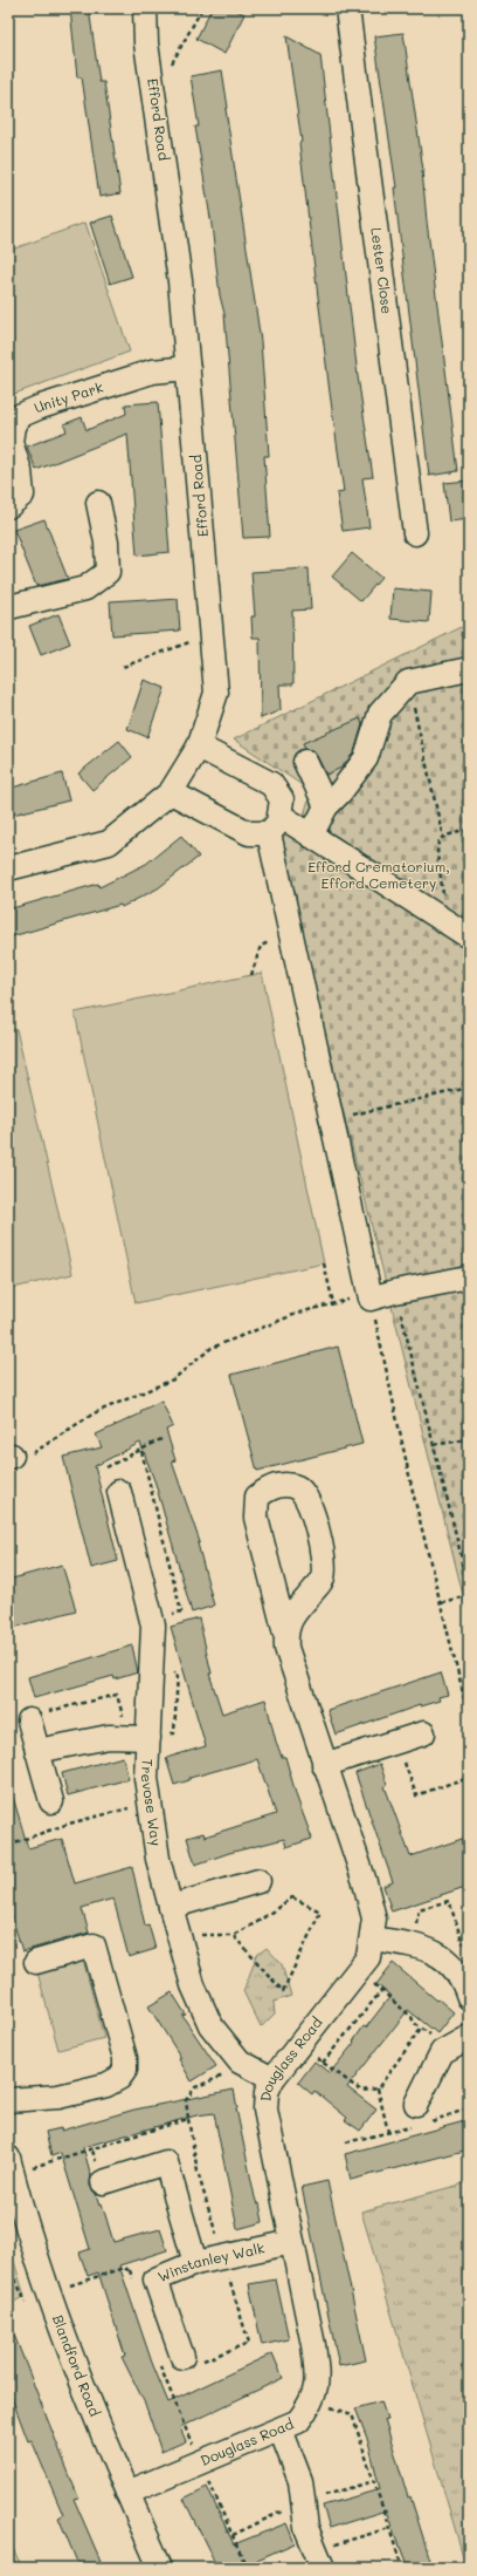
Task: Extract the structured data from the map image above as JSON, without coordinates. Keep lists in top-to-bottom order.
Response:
{
  "streets": {
    "street": [
      "Efford Road",
      "Lester Close",
      "Unity Park",
      "Trevose Way",
      "Douglass Road",
      "Winstanley Walk",
      "Blandford Road"
    ]
  },
  "crossings": [
    ["Efford Road", "Unity Park"],
    ["Trevose Way", "Douglass Road"],
    ["Douglass Road", "Winstanley Walk"],
    ["Douglass Road", "Blandford Road"]
  ],
  "parks": ["Efford Crematorium, Efford Cemetery"]
}
